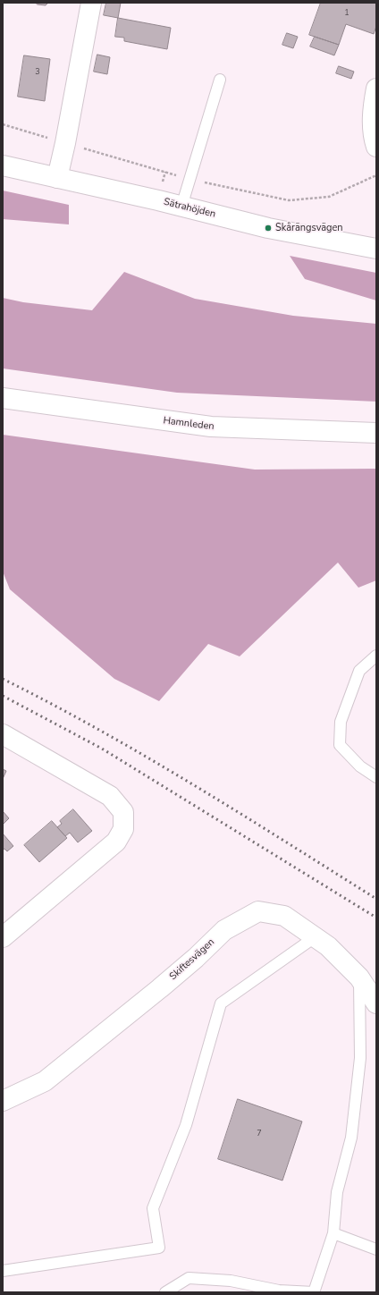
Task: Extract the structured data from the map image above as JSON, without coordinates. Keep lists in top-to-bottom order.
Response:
{
  "streets": {
    "street": ["Sätrahöjden", "Hamnleden", "Skiftesvägen"]
  },
  "places": ["Skårängsvägen"],
  "house_numbers": ["1", "3", "7"]
}
